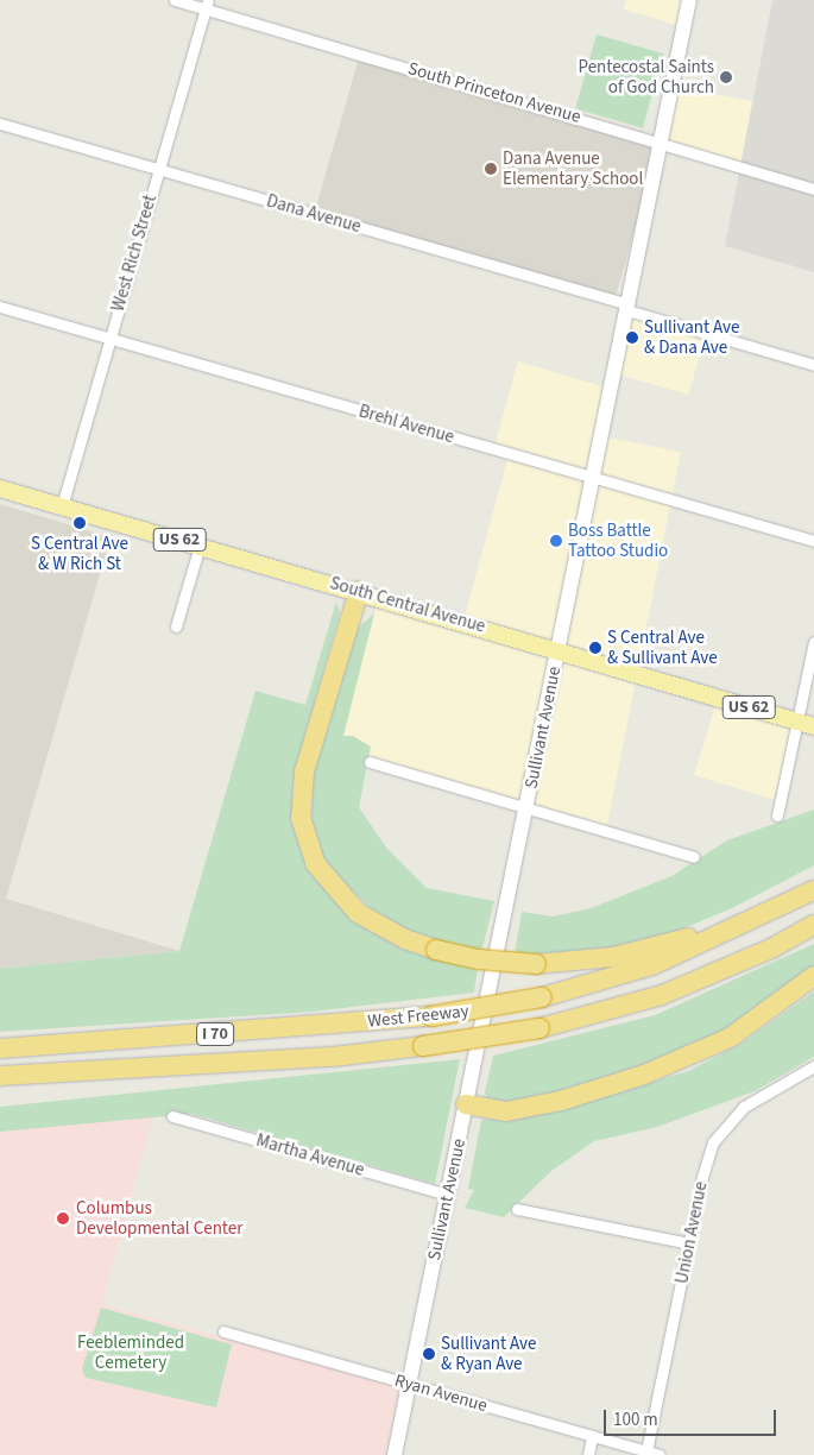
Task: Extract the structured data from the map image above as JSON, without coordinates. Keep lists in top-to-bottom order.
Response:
{
  "streets": {
    "highway": ["West Freeway", "I 70"],
    "main road": ["US 62", "South Central Avenue", "Sullivant Avenue"],
    "street": [
      "South Princeton Avenue",
      "Dana Avenue",
      "West Rich Street",
      "Brehl Avenue",
      "Martha Avenue",
      "Union Avenue",
      "Ryan Avenue"
    ]
  },
  "crossings": [
    ["South Princeton Avenue", "West Rich Street"],
    ["South Princeton Avenue", "Sullivant Avenue"],
    ["Dana Avenue", "West Rich Street"],
    ["Dana Avenue", "Sullivant Avenue"],
    ["West Rich Street", "Brehl Avenue"],
    ["West Rich Street", "South Central Avenue"],
    ["Brehl Avenue", "Sullivant Avenue"],
    ["South Central Avenue", "Sullivant Avenue"],
    ["Sullivant Avenue", "Martha Avenue"],
    ["Sullivant Avenue", "Ryan Avenue"],
    ["Union Avenue", "Ryan Avenue"]
  ],
  "parks": ["Feebleminded Cemetery"],
  "places": [
    "Pentecostal Saints of God Church",
    "Dana Avenue Elementary School",
    "Sullivant Ave & Dana Ave",
    "S Central Ave & W Rich St",
    "Boss Battle Tattoo Studio",
    "S Central Ave & Sullivant Ave",
    "Columbus Developmental Center",
    "Sullivant Ave & Ryan Ave"
  ],
  "scale_bar": "100 m"
}
